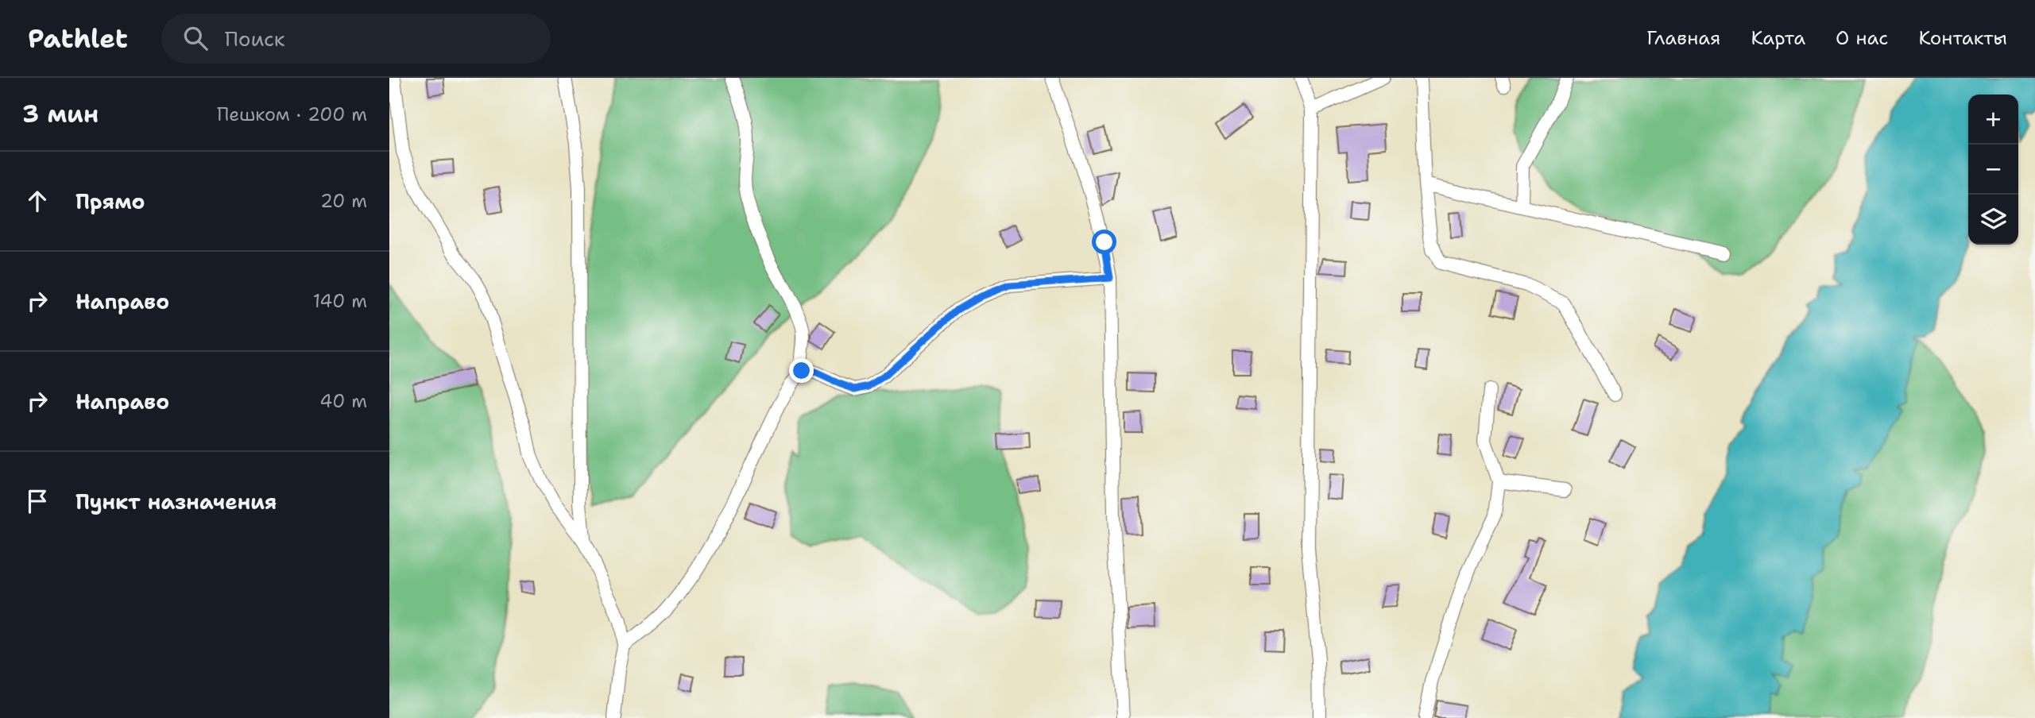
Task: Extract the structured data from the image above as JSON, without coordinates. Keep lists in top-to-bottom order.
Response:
{
  "page": {
    "header": "Pathlet",
    "search": "Поиск",
    "nav": [
      "Главная",
      "Карта",
      "О нас",
      "Контакты"
    ],
    "heading": ["3 мин", "Пешком · 200 m"],
    "map_buttons": ["+", "−"],
    "list": [
      ["Прямо", "20 m"],
      ["Направо", "140 m"],
      ["Направо", "40 m"],
      "Пункт назначения"
    ]
  }
}
